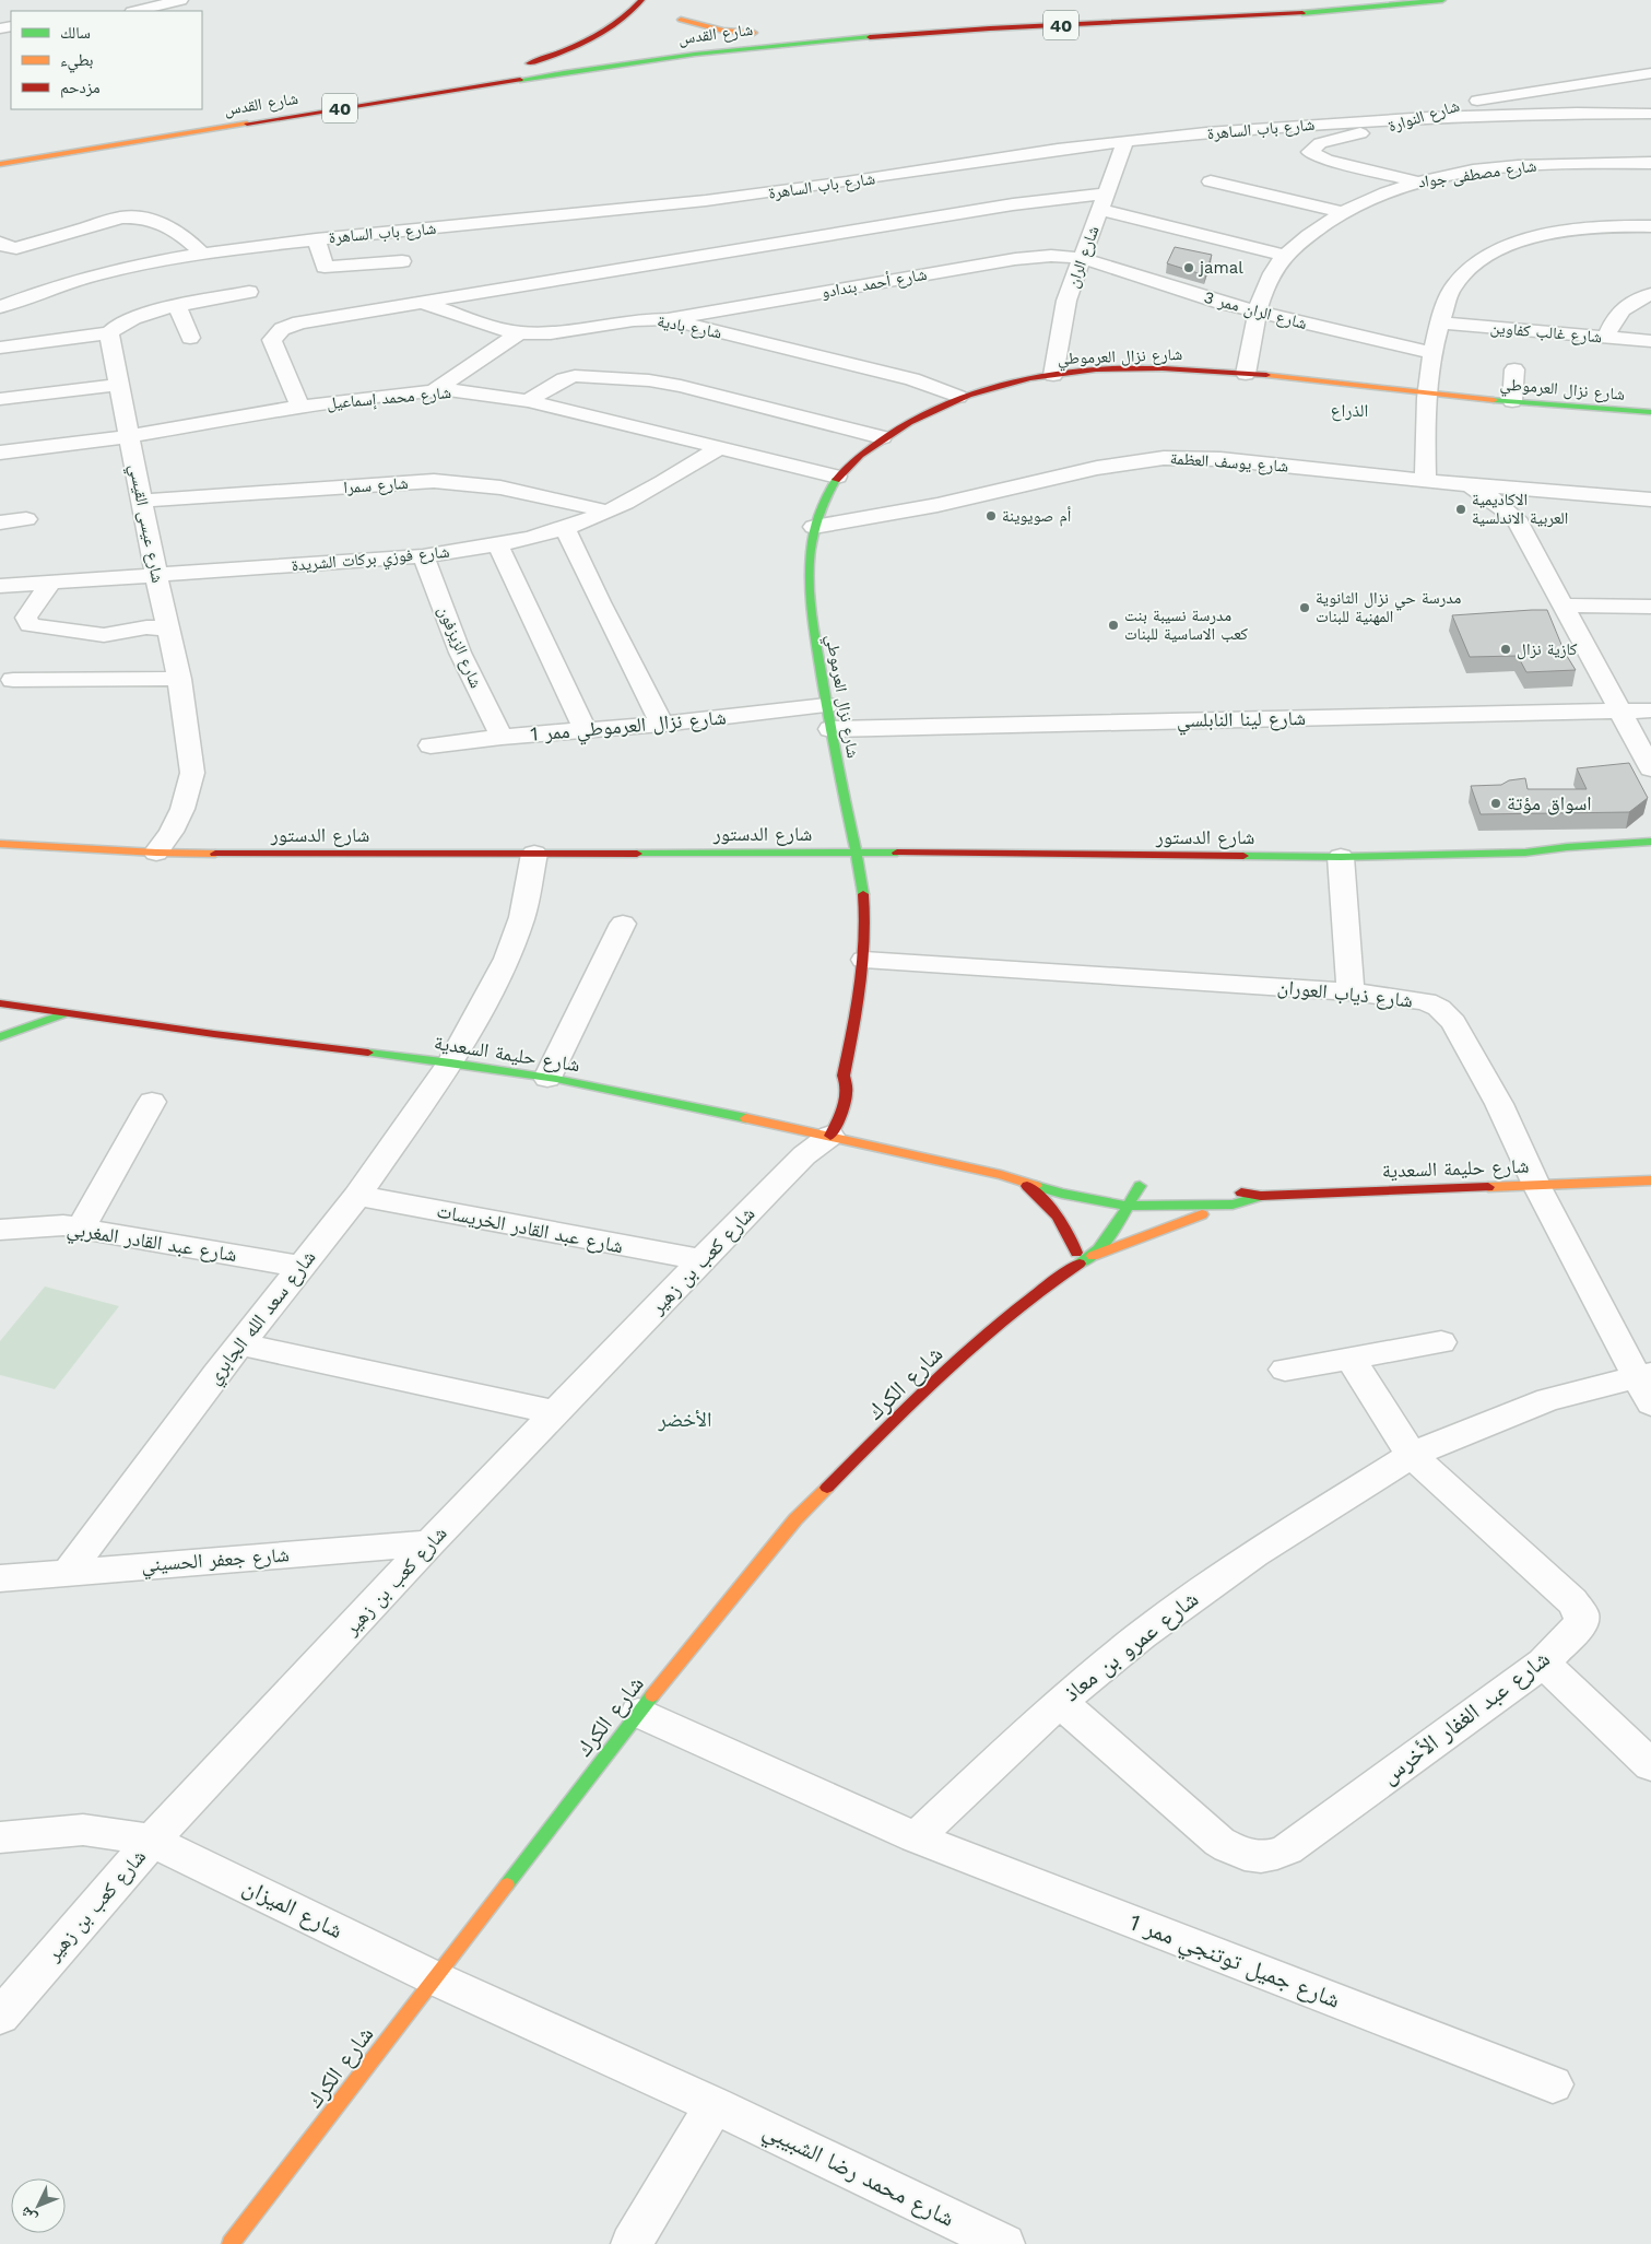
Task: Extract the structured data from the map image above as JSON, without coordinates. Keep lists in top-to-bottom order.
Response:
{
  "streets": {
    "main road": [
      "40",
      "شارع القدس",
      "شارع نزال العرموطي",
      "شارع الدستور",
      "شارع حليمة السعدية",
      "شارع الكرك"
    ],
    "street": [
      "شارع النوارة",
      "شارع باب الساهرة",
      "شارع مصطفى جواد",
      "شارع الران",
      "شارع أحمد بندادو",
      "شارع الران ممر 3",
      "شارع بادية",
      "شارع غالب كفاوين",
      "شارع محمد إسماعيل",
      "شارع يوسف العظمة",
      "شارع سمرا",
      "شارع عيسى القيسي",
      "شارع فوزي بركات الشريدة",
      "شارع الزيزفون",
      "شارع لينا النابلسي",
      "شارع نزال العرموطي ممر 1",
      "شارع ذياب العوران",
      "شارع عبد القادر الخريسات",
      "شارع عبد القادر المغربي",
      "شارع كعب بن زهير",
      "شارع سعد الله الجابري",
      "شارع جعفر الحسيني",
      "شارع عمرو بن معاذ",
      "شارع عبد الغفار الأخرس",
      "شارع الميزان",
      "شارع جميل توتنجي ممر 1",
      "شارع محمد رضا الشبيبي"
    ]
  },
  "crossings": [
    ["شارع النوارة", "شارع باب الساهرة"],
    ["شارع النوارة", "شارع مصطفى جواد"],
    ["شارع باب الساهرة", "شارع الران"],
    ["شارع مصطفى جواد", "شارع الران ممر 3"],
    ["شارع مصطفى جواد", "شارع نزال العرموطي"],
    ["شارع الران", "شارع أحمد بندادو"],
    ["شارع الران", "شارع الران ممر 3"],
    ["شارع الران", "شارع نزال العرموطي"],
    ["شارع أحمد بندادو", "شارع الران ممر 3"],
    ["شارع أحمد بندادو", "شارع بادية"],
    ["شارع بادية", "شارع نزال العرموطي"],
    ["شارع نزال العرموطي", "شارع محمد إسماعيل"],
    ["شارع نزال العرموطي", "شارع يوسف العظمة"],
    ["شارع نزال العرموطي", "شارع لينا النابلسي"],
    ["شارع نزال العرموطي", "شارع نزال العرموطي ممر 1"],
    ["شارع نزال العرموطي", "شارع الدستور"],
    ["شارع نزال العرموطي", "شارع ذياب العوران"],
    ["شارع نزال العرموطي", "شارع حليمة السعدية"],
    ["شارع نزال العرموطي", "شارع كعب بن زهير"],
    ["شارع محمد إسماعيل", "شارع عيسى القيسي"],
    ["شارع محمد إسماعيل", "شارع فوزي بركات الشريدة"],
    ["شارع سمرا", "شارع عيسى القيسي"],
    ["شارع سمرا", "شارع فوزي بركات الشريدة"],
    ["شارع عيسى القيسي", "شارع فوزي بركات الشريدة"],
    ["شارع عيسى القيسي", "شارع الدستور"],
    ["شارع فوزي بركات الشريدة", "شارع الزيزفون"],
    ["شارع الزيزفون", "شارع نزال العرموطي ممر 1"],
    ["شارع الدستور", "شارع سعد الله الجابري"],
    ["شارع ذياب العوران", "شارع حليمة السعدية"],
    ["شارع ذياب العوران", "شارع عمرو بن معاذ"],
    ["شارع حليمة السعدية", "شارع كعب بن زهير"],
    ["شارع حليمة السعدية", "شارع سعد الله الجابري"],
    ["شارع حليمة السعدية", "شارع الكرك"],
    ["شارع عبد القادر الخريسات", "شارع كعب بن زهير"],
    ["شارع عبد القادر الخريسات", "شارع سعد الله الجابري"],
    ["شارع عبد القادر المغربي", "شارع سعد الله الجابري"],
    ["شارع كعب بن زهير", "شارع جعفر الحسيني"],
    ["شارع كعب بن زهير", "شارع الميزان"],
    ["شارع سعد الله الجابري", "شارع جعفر الحسيني"],
    ["شارع الكرك", "شارع الميزان"],
    ["شارع الكرك", "شارع محمد رضا الشبيبي"],
    ["شارع عمرو بن معاذ", "شارع عبد الغفار الأخرس"],
    ["شارع عمرو بن معاذ", "شارع جميل توتنجي ممر 1"],
    ["شارع الميزان", "شارع محمد رضا الشبيبي"]
  ],
  "districts": ["الذراع", "الأخضر"],
  "places": [
    "jamal",
    "الاكاديمية العربية الاندلسية",
    "أم صويوينة",
    "مدرسة حي نزال الثانوية المهنية للبنات",
    "مدرسة نسيبة بنت كعب الاساسية للبنات",
    "كازية نزال",
    "اسواق مؤتة"
  ],
  "legend": ["سالك", "بطيء", "مزدحم"],
  "north": "bottom left"
}
